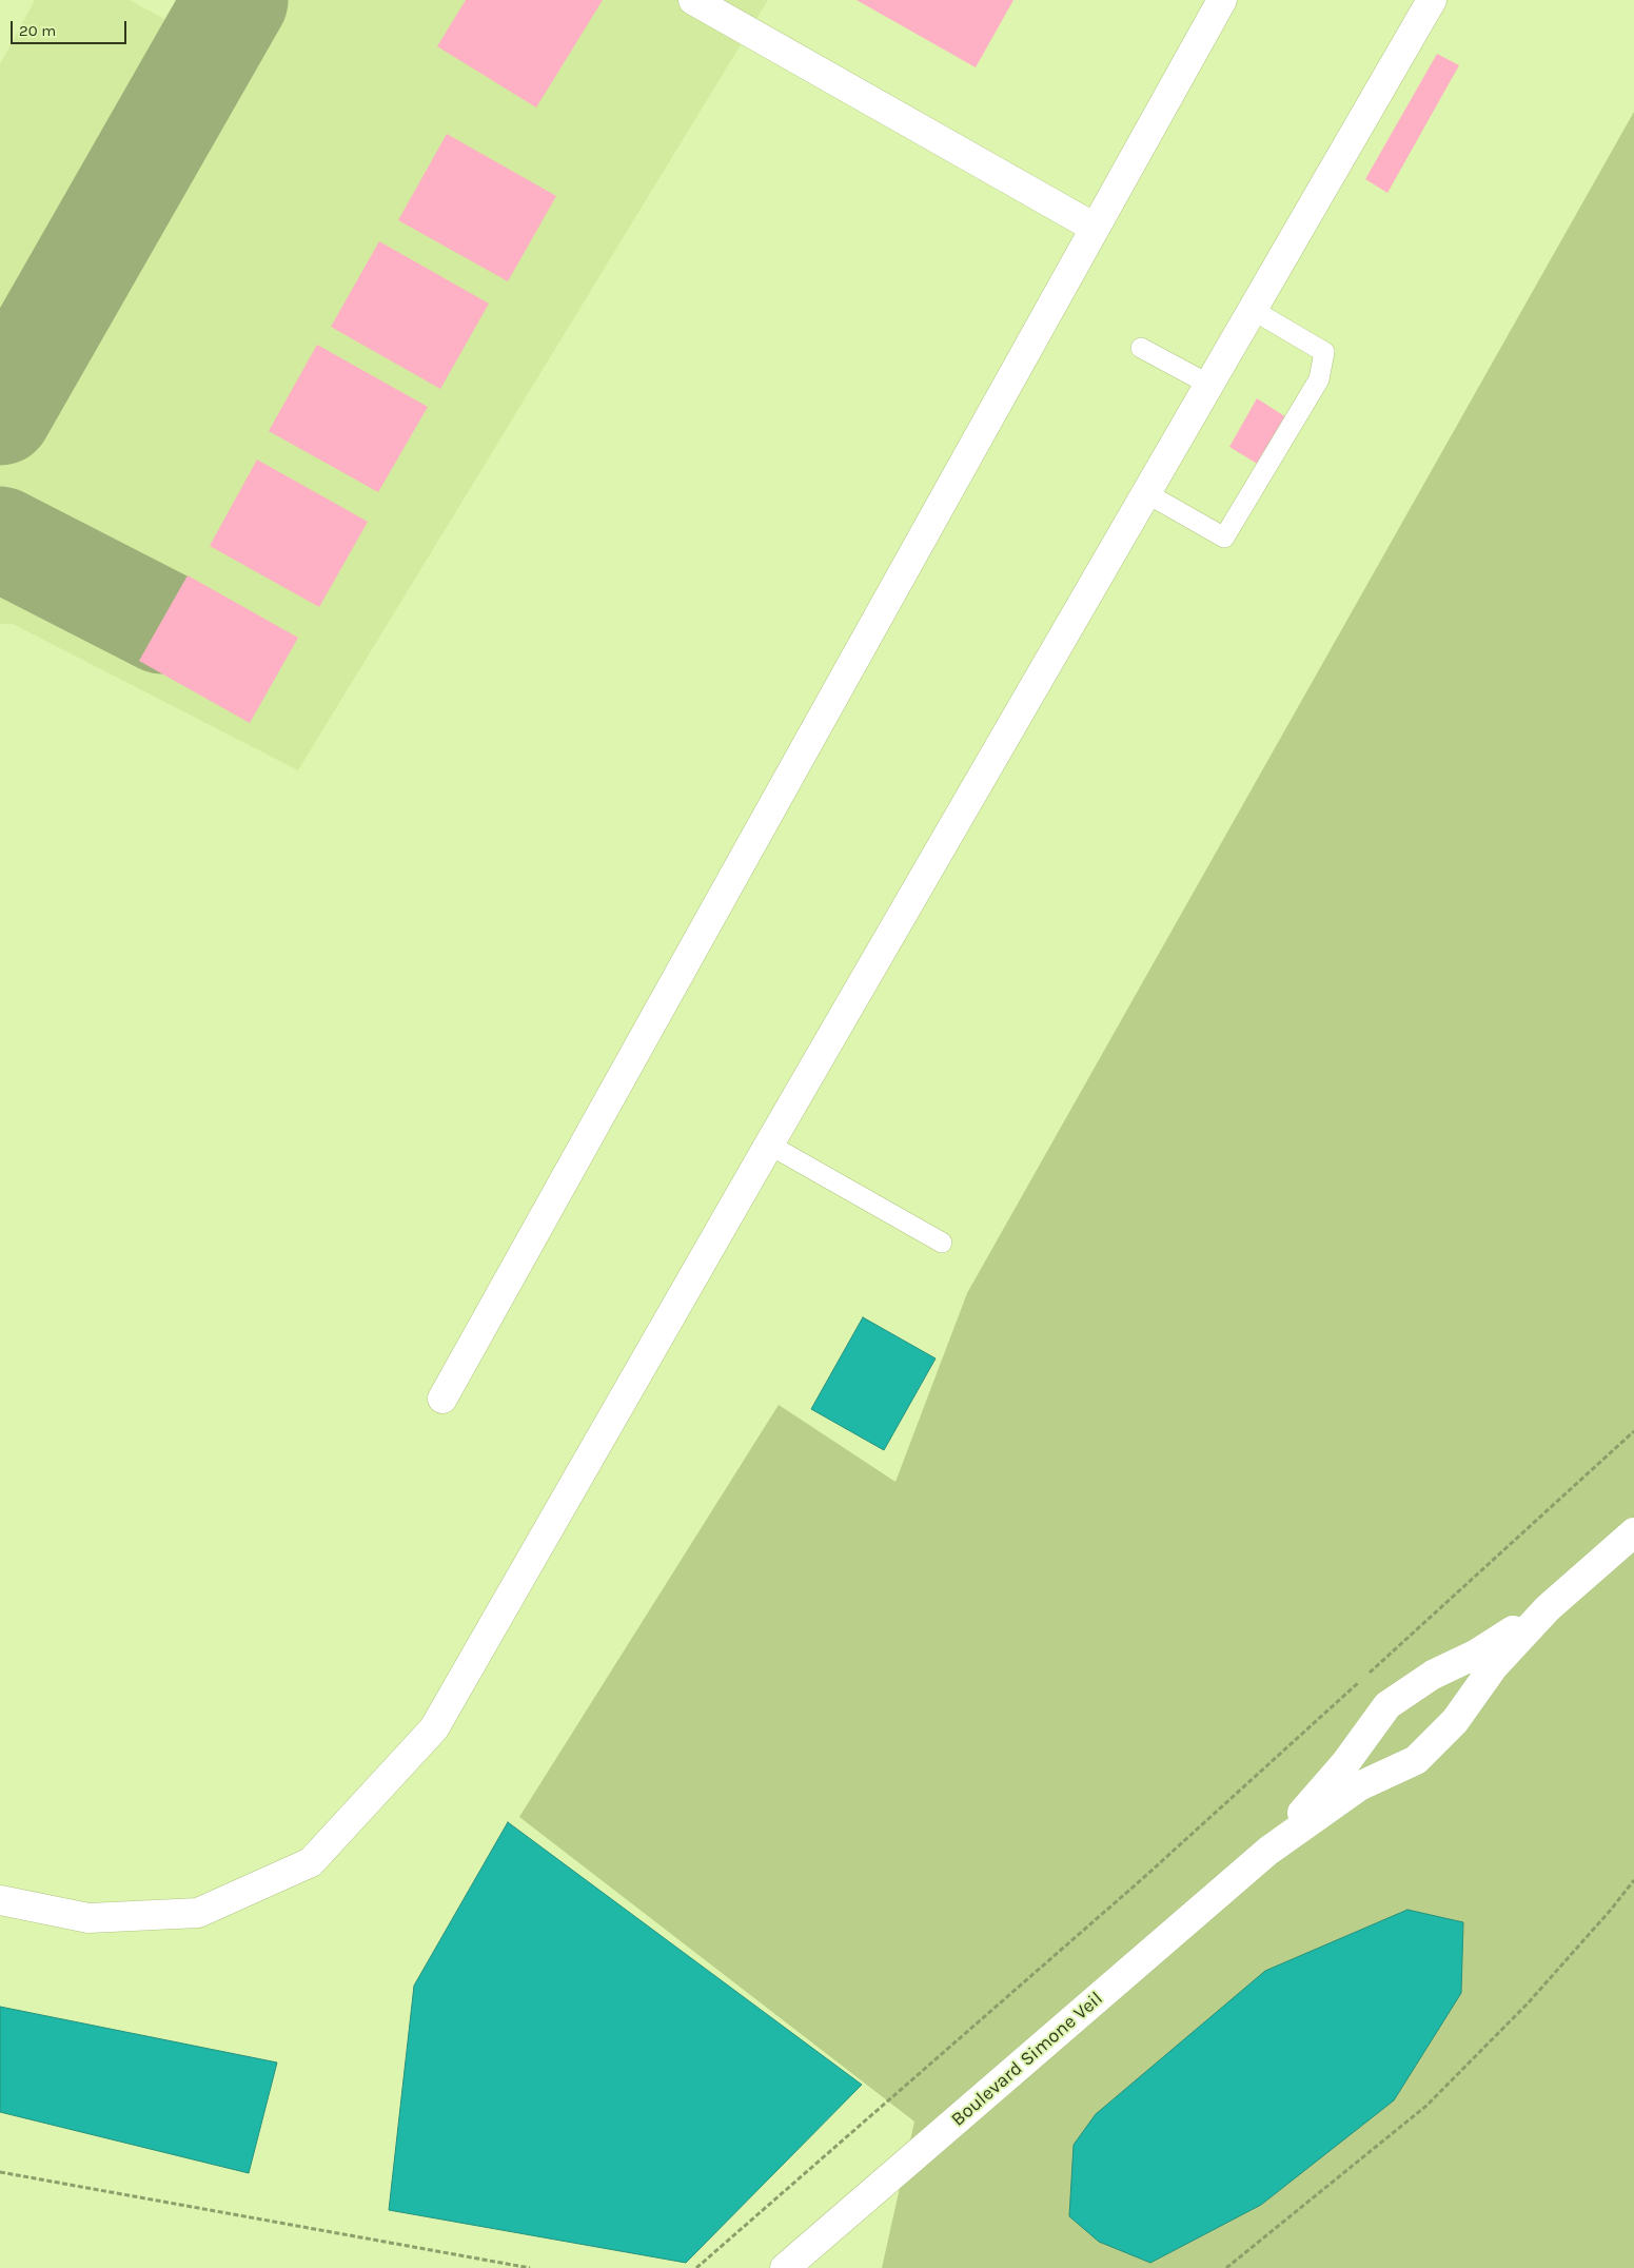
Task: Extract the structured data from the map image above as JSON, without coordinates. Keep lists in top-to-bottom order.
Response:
{
  "streets": {
    "street": ["Boulevard Simone Veil"]
  },
  "scale_bar": "20 m"
}
